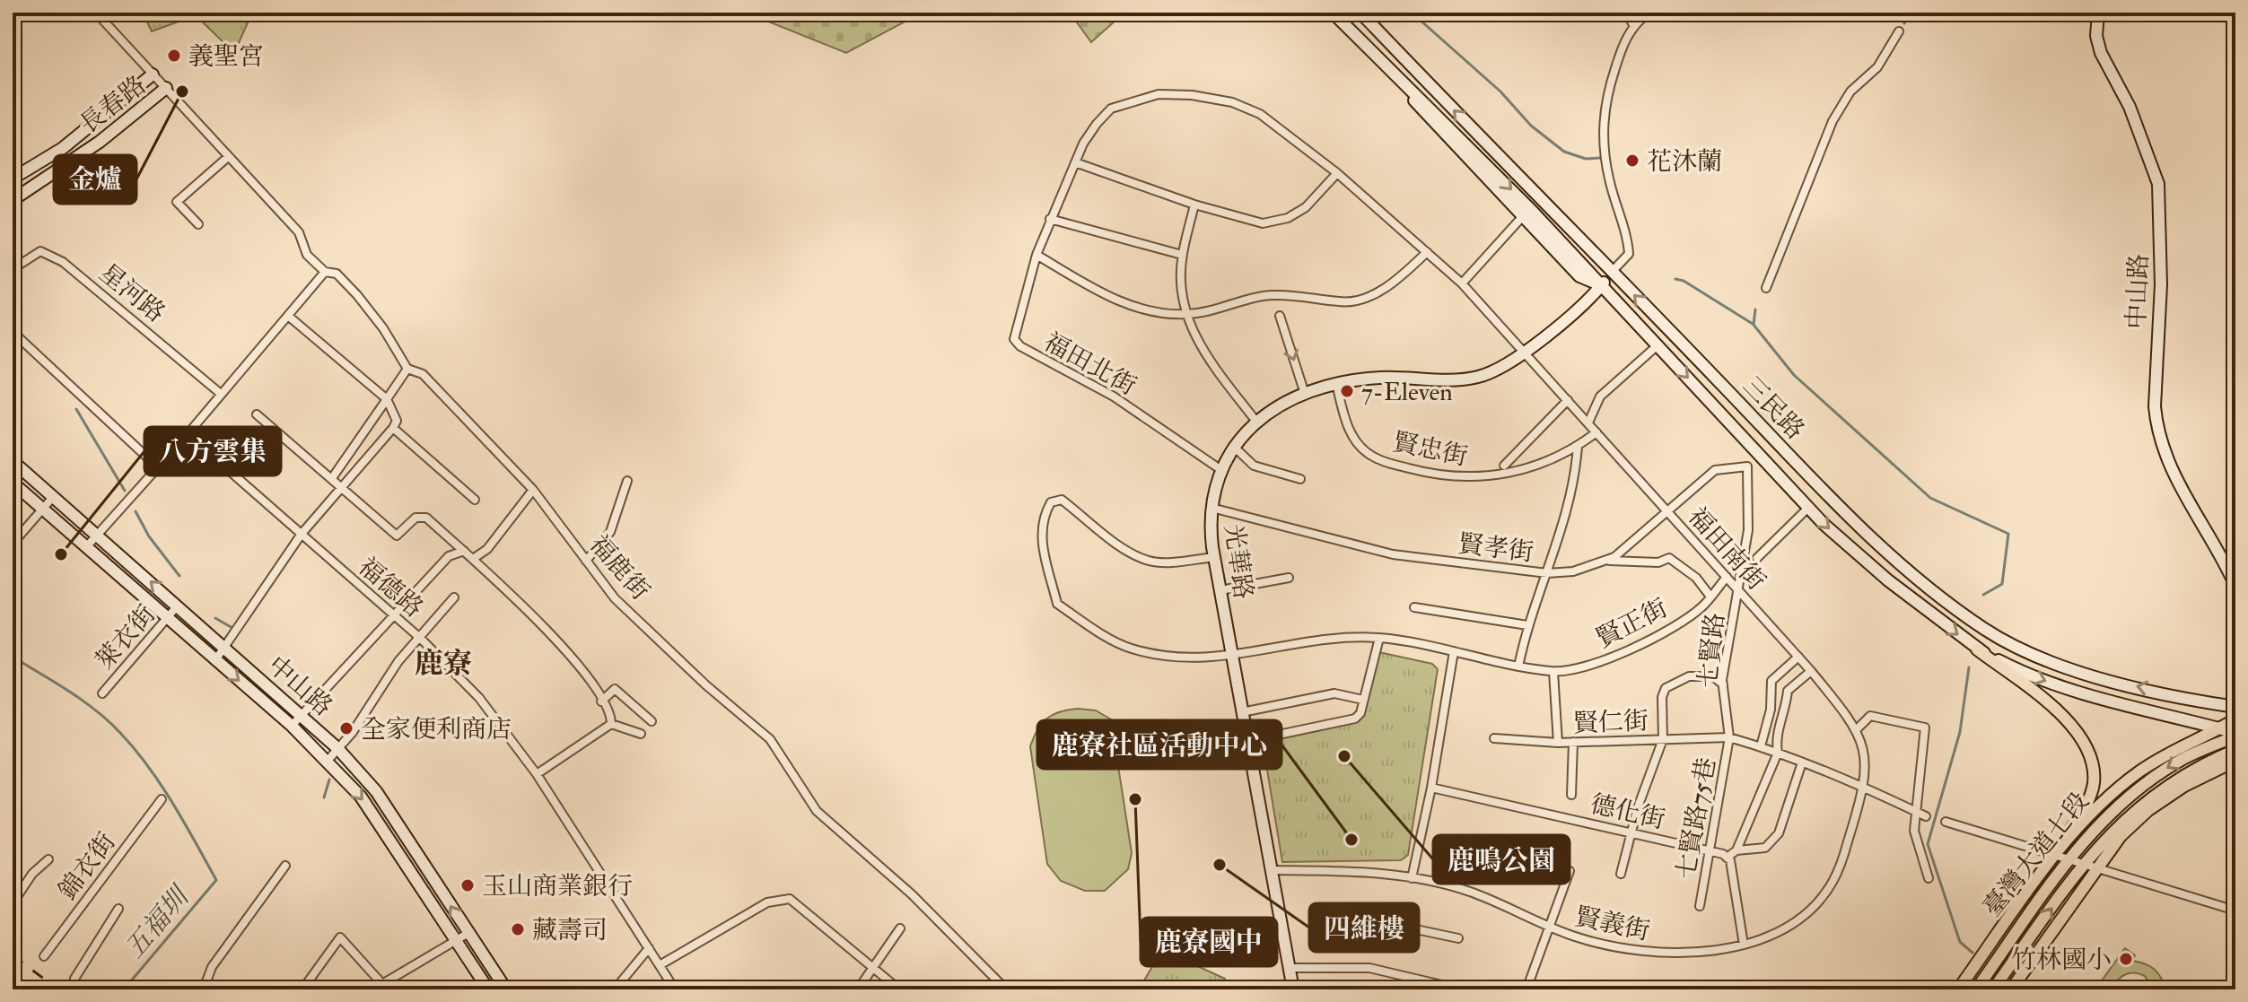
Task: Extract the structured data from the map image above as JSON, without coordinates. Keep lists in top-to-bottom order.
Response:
{
  "streets": {
    "main road": ["臺灣大道七段"],
    "street": [
      "長春路",
      "中山路",
      "星河路",
      "福田北街",
      "三民路",
      "賢忠街",
      "賢孝街",
      "福田南街",
      "光華路",
      "福鹿街",
      "福德路",
      "賢正街",
      "萊衣街",
      "七賢路",
      "賢仁街",
      "德化街",
      "七賢路75巷",
      "錦衣街",
      "賢義街"
    ]
  },
  "crossings": [
    ["中山路", "萊衣街"],
    ["福田北街", "福田南街"],
    ["福田北街", "光華路"],
    ["三民路", "光華路"],
    ["三民路", "臺灣大道七段"],
    ["賢忠街", "福田南街"],
    ["賢忠街", "光華路"],
    ["賢孝街", "福田南街"],
    ["賢孝街", "光華路"],
    ["賢孝街", "七賢路"],
    ["福田南街", "光華路"],
    ["福田南街", "賢正街"],
    ["福田南街", "七賢路"],
    ["福田南街", "賢義街"],
    ["光華路", "賢正街"],
    ["光華路", "賢義街"],
    ["七賢路", "賢仁街"],
    ["七賢路", "七賢路75巷"],
    ["賢仁街", "七賢路75巷"],
    ["德化街", "七賢路75巷"]
  ],
  "districts": ["鹿寮"],
  "water": ["五福圳"],
  "places": [
    "義聖宮",
    "金爐",
    "花沐蘭",
    "7-Eleven",
    "八方雲集",
    "全家便利商店",
    "鹿鳴公園",
    "鹿寮國中",
    "鹿寮社區活動中心",
    "四維樓",
    "玉山商業銀行",
    "藏壽司",
    "竹林國小"
  ]
}
